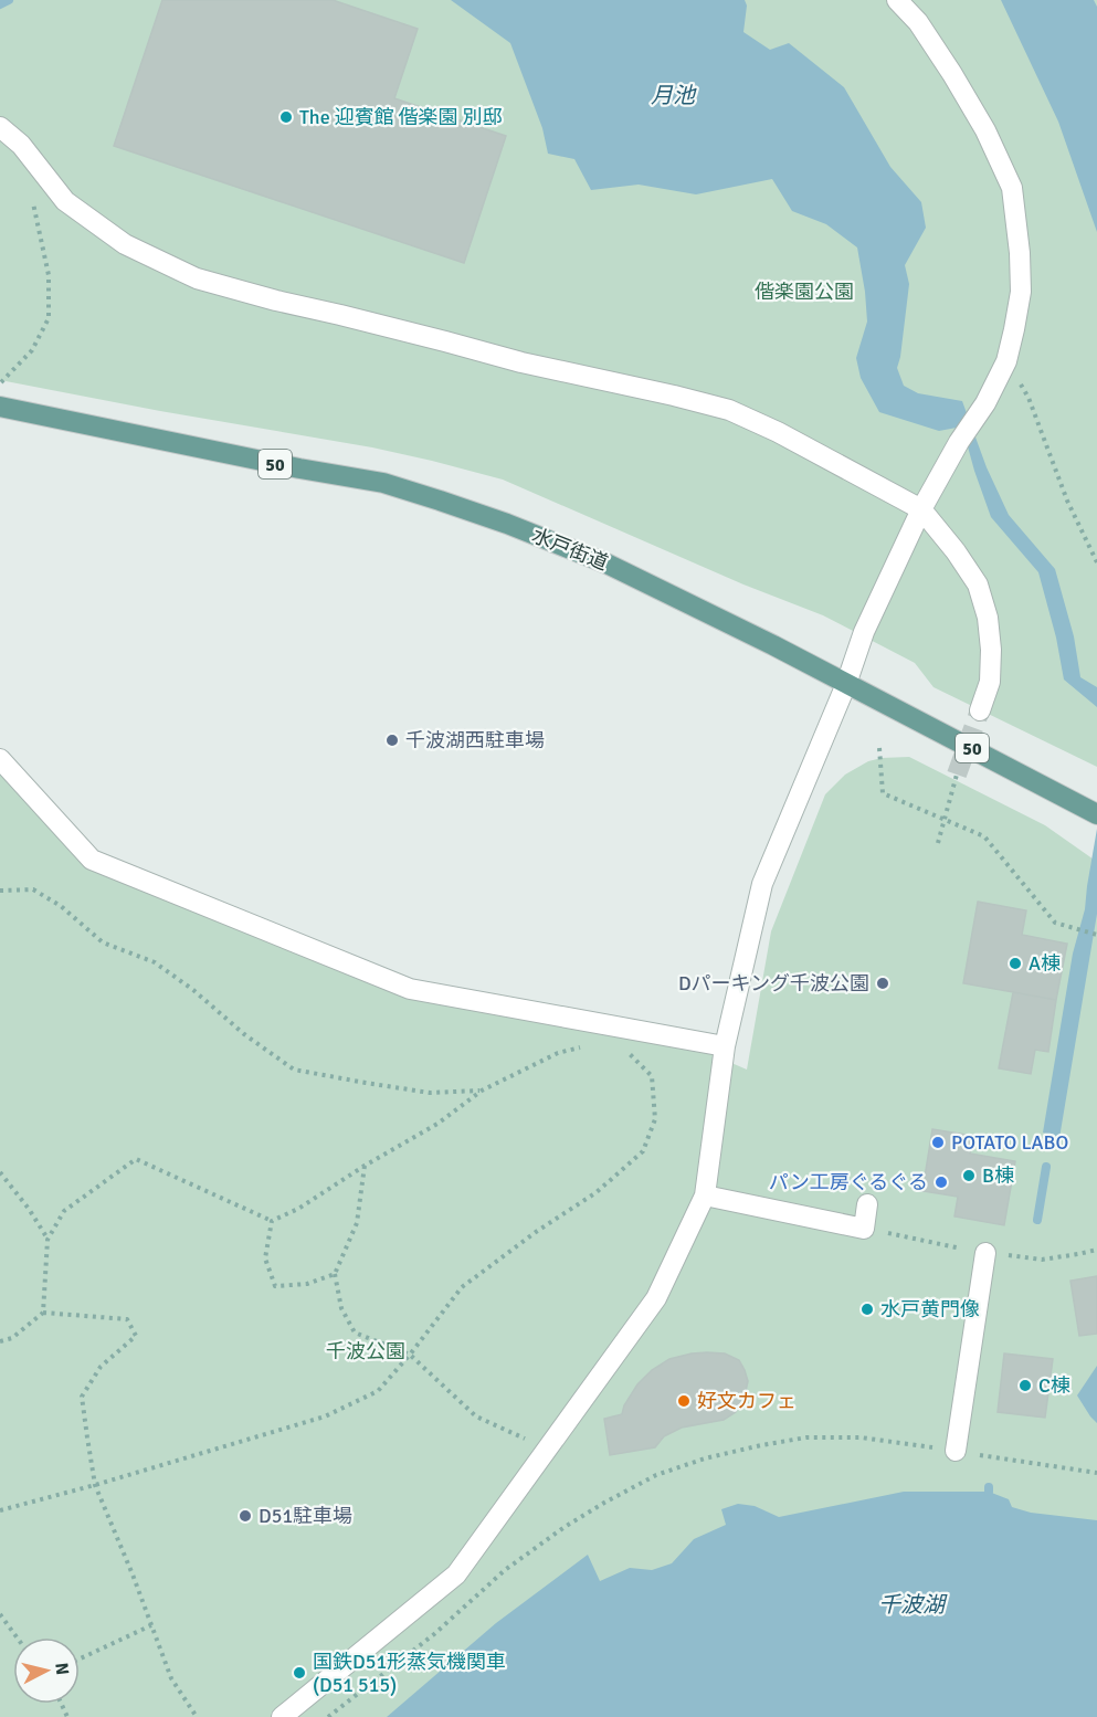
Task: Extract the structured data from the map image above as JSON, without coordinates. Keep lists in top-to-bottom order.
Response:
{
  "streets": {
    "main road": ["50", "水戸街道"]
  },
  "water": ["月池", "千波湖"],
  "parks": ["偕楽園公園", "千波公園"],
  "places": [
    "The 迎賓館 偕楽園 別邸",
    "千波湖西駐車場",
    "A棟",
    "Dパーキング千波公園",
    "POTATO LABO",
    "B棟",
    "パン工房ぐるぐる",
    "水戸黄門像",
    "C棟",
    "好文カフェ",
    "D51駐車場",
    "国鉄D51形蒸気機関車 (D51 515)"
  ],
  "north": "right"
}
